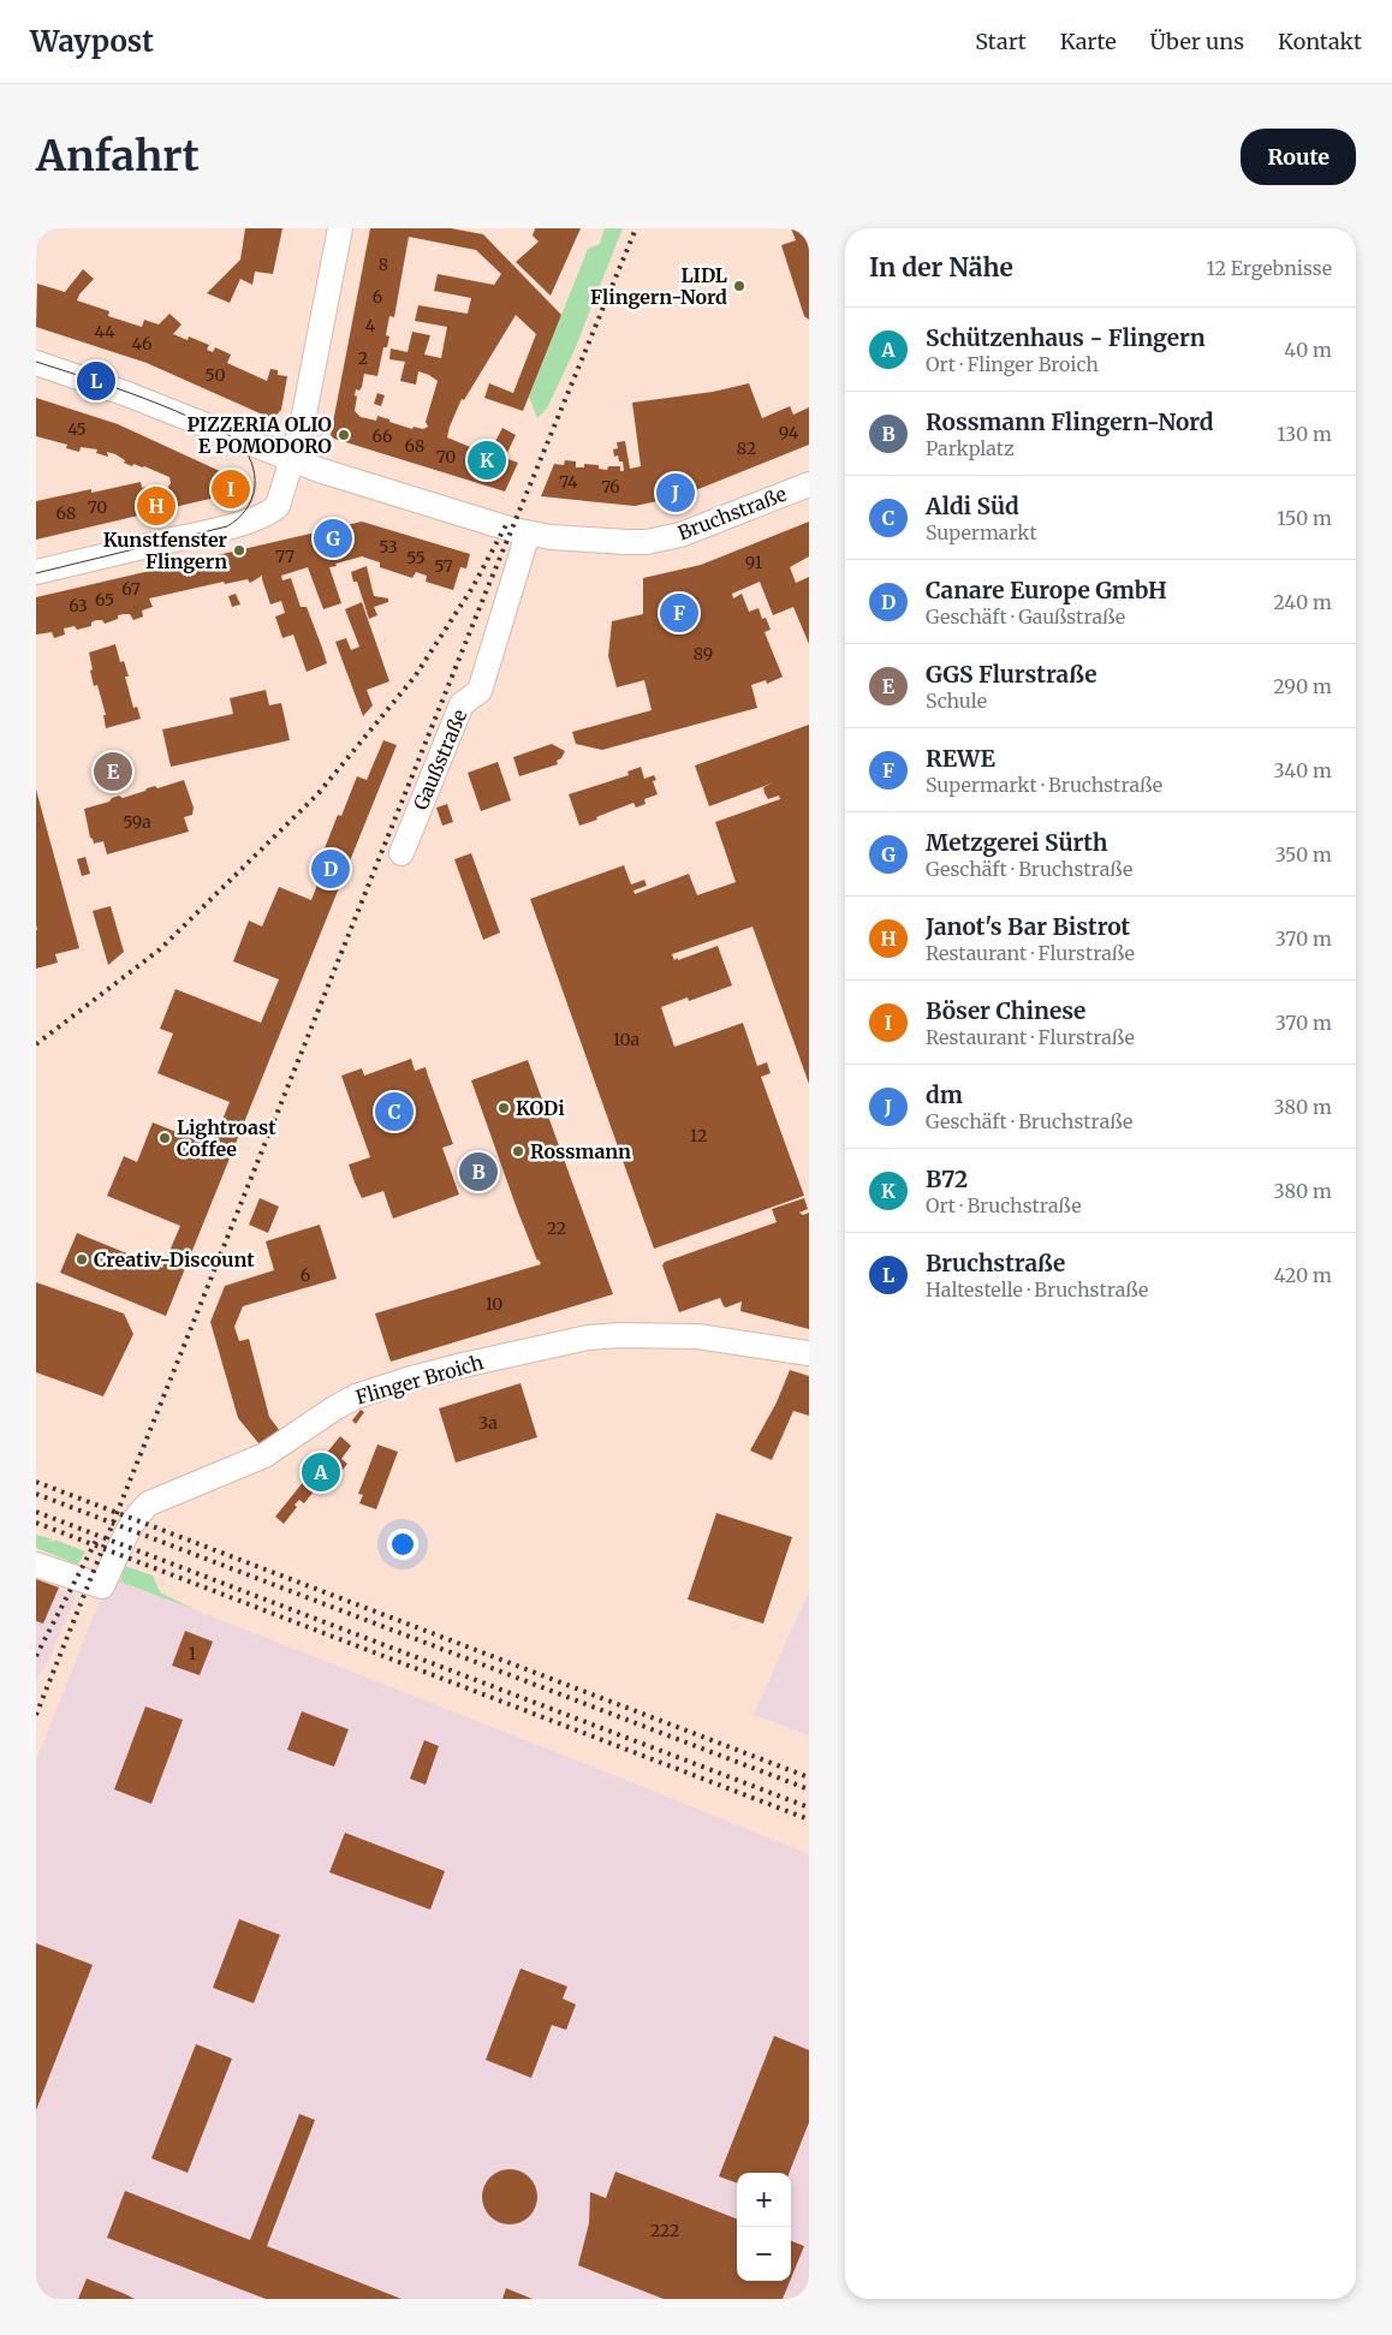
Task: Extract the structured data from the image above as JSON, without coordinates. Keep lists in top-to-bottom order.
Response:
{
  "streets": {
    "street": ["Bruchstraße", "Gaußstraße", "Flinger Broich"]
  },
  "crossings": [
    ["Bruchstraße", "Gaußstraße"]
  ],
  "places": [
    "LIDL Flingern-Nord",
    "PIZZERIA OLIO E POMODORO",
    "Kunstfenster Flingern",
    "KODi",
    "Lightroast Coffee",
    "Rossmann",
    "Creativ-Discount"
  ],
  "house_numbers": [
    "8",
    "6",
    "4",
    "44",
    "46",
    "2",
    "50",
    "45",
    "94",
    "66",
    "68",
    "82",
    "70",
    "74",
    "76",
    "70",
    "68",
    "53",
    "77",
    "55",
    "91",
    "57",
    "67",
    "65",
    "63",
    "89",
    "59a",
    "10a",
    "12",
    "22",
    "6",
    "10",
    "3a",
    "1",
    "222"
  ],
  "page": {
    "header": "Waypost",
    "nav": [
      "Start",
      "Karte",
      "Über uns",
      "Kontakt"
    ],
    "buttons": "Route",
    "title": "Anfahrt",
    "heading": ["In der Nähe", "12 Ergebnisse"],
    "list": [
      {
        "mark": "A",
        "name": "Schützenhaus - Flingern",
        "note": "Ort · Flinger Broich",
        "value": "40 m"
      },
      {
        "mark": "B",
        "name": "Rossmann Flingern-Nord",
        "note": "Parkplatz",
        "value": "130 m"
      },
      {
        "mark": "C",
        "name": "Aldi Süd",
        "note": "Supermarkt",
        "value": "150 m"
      },
      {
        "mark": "D",
        "name": "Canare Europe GmbH",
        "note": "Geschäft · Gaußstraße",
        "value": "240 m"
      },
      {
        "mark": "E",
        "name": "GGS Flurstraße",
        "note": "Schule",
        "value": "290 m"
      },
      {
        "mark": "F",
        "name": "REWE",
        "note": "Supermarkt · Bruchstraße",
        "value": "340 m"
      },
      {
        "mark": "G",
        "name": "Metzgerei Sürth",
        "note": "Geschäft · Bruchstraße",
        "value": "350 m"
      },
      {
        "mark": "H",
        "name": "Janot's Bar Bistrot",
        "note": "Restaurant · Flurstraße",
        "value": "370 m"
      },
      {
        "mark": "I",
        "name": "Böser Chinese",
        "note": "Restaurant · Flurstraße",
        "value": "370 m"
      },
      {
        "mark": "J",
        "name": "dm",
        "note": "Geschäft · Bruchstraße",
        "value": "380 m"
      },
      {
        "mark": "K",
        "name": "B72",
        "note": "Ort · Bruchstraße",
        "value": "380 m"
      },
      {
        "mark": "L",
        "name": "Bruchstraße",
        "note": "Haltestelle · Bruchstraße",
        "value": "420 m"
      }
    ],
    "pins": [
      "L",
      "K",
      "I",
      "J",
      "H",
      "G",
      "F",
      "E",
      "D",
      "C",
      "B",
      "A"
    ],
    "map_buttons": ["+", "−"]
  }
}
